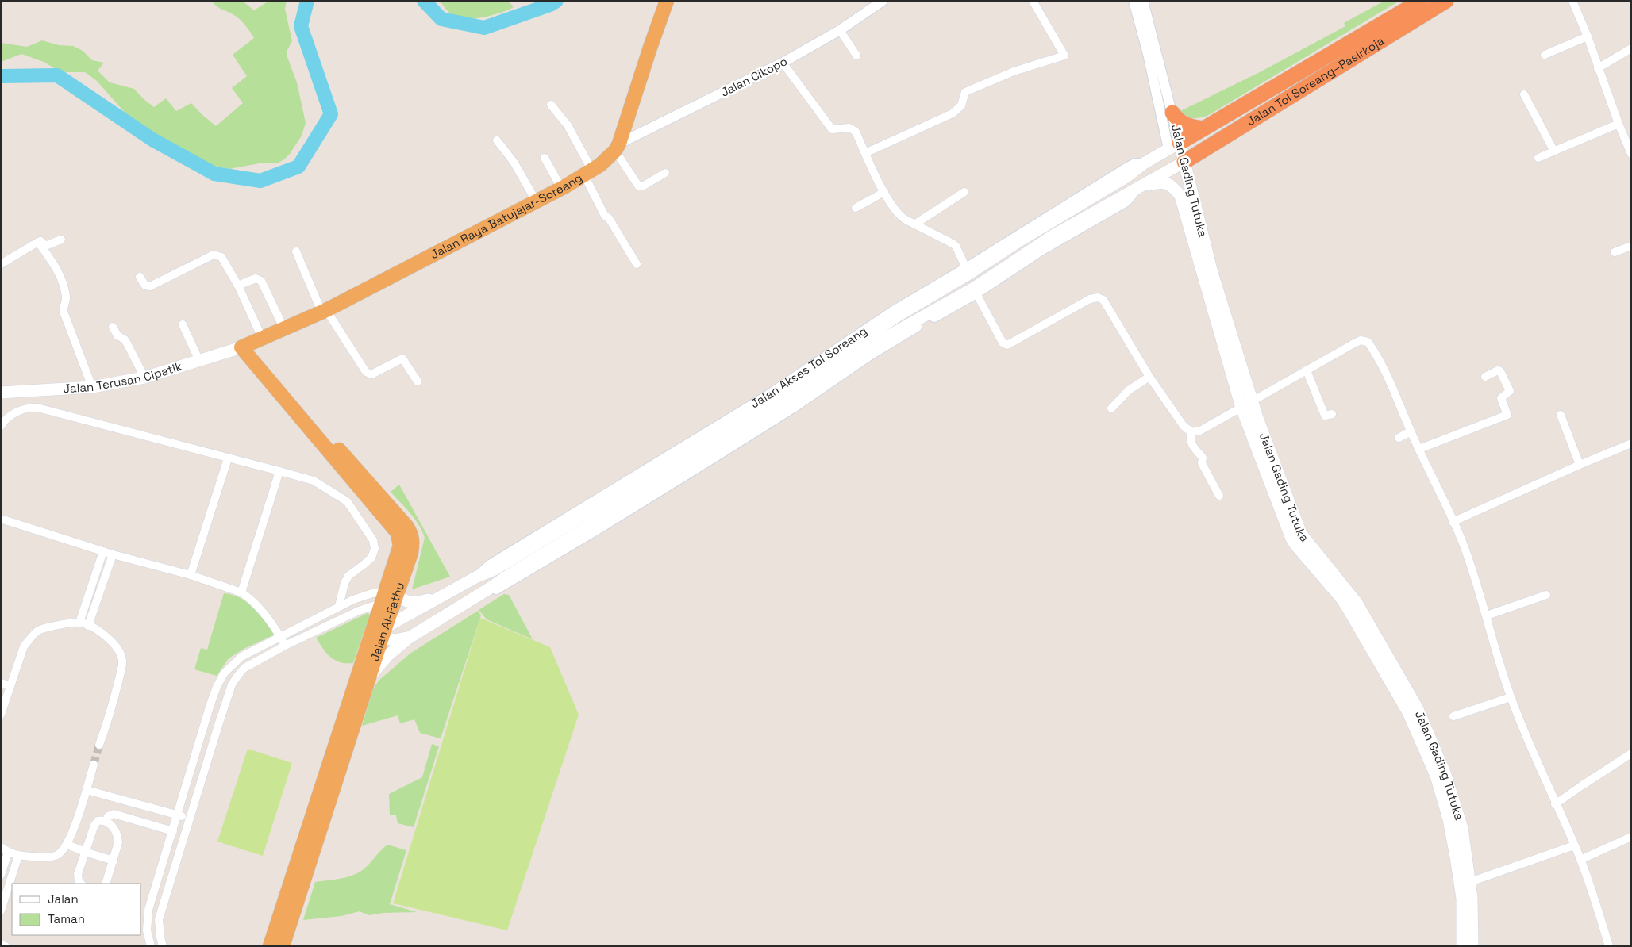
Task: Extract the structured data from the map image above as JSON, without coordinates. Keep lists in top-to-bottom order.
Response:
{
  "streets": {
    "highway": ["Jalan Tol Soreang–Pasirkoja", "Jalan Raya Batujajar-Soreang", "Jalan Al-Fathu"],
    "main road": ["Jalan Gading Tutuka", "Jalan Akses Tol Soreang", "Jalan Terusan Cipatik"],
    "street": ["Jalan Cikopo"]
  },
  "crossings": [
    ["Jalan Cikopo", "Jalan Raya Batujajar-Soreang"],
    ["Jalan Tol Soreang–Pasirkoja", "Jalan Gading Tutuka"],
    ["Jalan Tol Soreang–Pasirkoja", "Jalan Akses Tol Soreang"],
    ["Jalan Gading Tutuka", "Jalan Akses Tol Soreang"],
    ["Jalan Raya Batujajar-Soreang", "Jalan Terusan Cipatik"],
    ["Jalan Raya Batujajar-Soreang", "Jalan Al-Fathu"],
    ["Jalan Akses Tol Soreang", "Jalan Al-Fathu"],
    ["Jalan Terusan Cipatik", "Jalan Al-Fathu"]
  ],
  "legend": ["Jalan", "Taman"]
}
